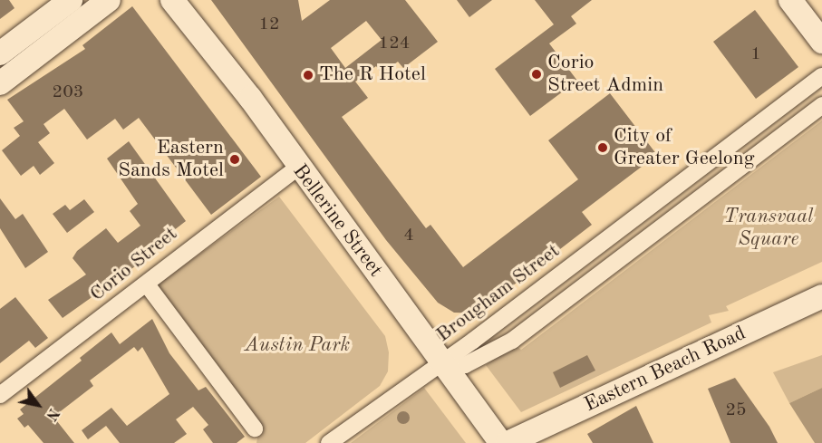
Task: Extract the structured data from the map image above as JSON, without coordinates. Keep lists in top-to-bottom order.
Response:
{
  "streets": {
    "street": [
      "Bellerine Street",
      "Corio Street",
      "Brougham Street",
      "Eastern Beach Road"
    ]
  },
  "crossings": [
    ["Bellerine Street", "Corio Street"],
    ["Bellerine Street", "Brougham Street"]
  ],
  "parks": ["Transvaal Square", "Austin Park"],
  "places": [
    "Corio Street Admin",
    "The R Hotel",
    "City of Greater Geelong",
    "Eastern Sands Motel"
  ],
  "house_numbers": [
    "12",
    "124",
    "1",
    "203",
    "4",
    "25"
  ],
  "north": "bottom right"
}
